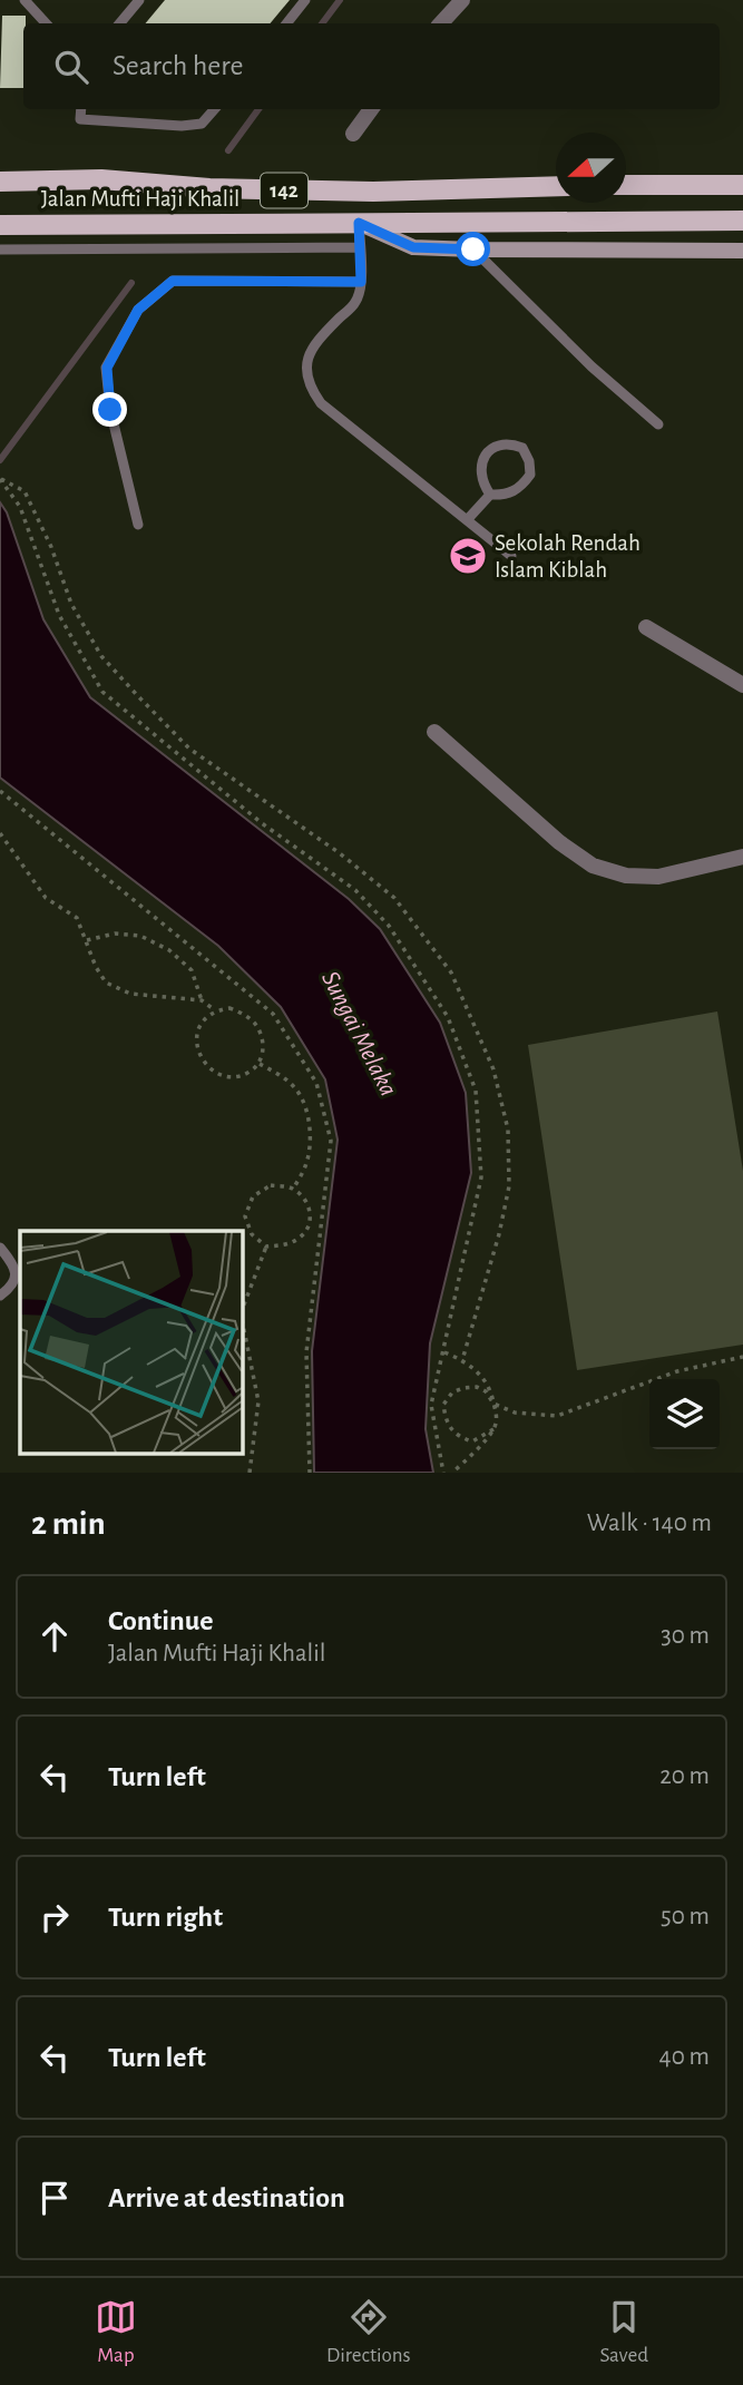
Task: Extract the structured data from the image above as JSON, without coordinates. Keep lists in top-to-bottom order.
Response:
{
  "streets": {
    "main road": ["142", "Jalan Mufti Haji Khalil"]
  },
  "crossings": [
    ["142", "Jalan Mufti Haji Khalil"]
  ],
  "water": ["Sungai Melaka"],
  "places": {
    "school or university": ["Sekolah Rendah Islam Kiblah"]
  },
  "north": "left",
  "page": {
    "search": "Search here",
    "heading": ["2 min", "Walk · 140 m"],
    "list": [
      ["Continue", "Jalan Mufti Haji Khalil", "30 m"],
      ["Turn left", "20 m"],
      ["Turn right", "50 m"],
      ["Turn left", "40 m"],
      "Arrive at destination"
    ],
    "nav": ["Map", "Directions", "Saved"]
  }
}
